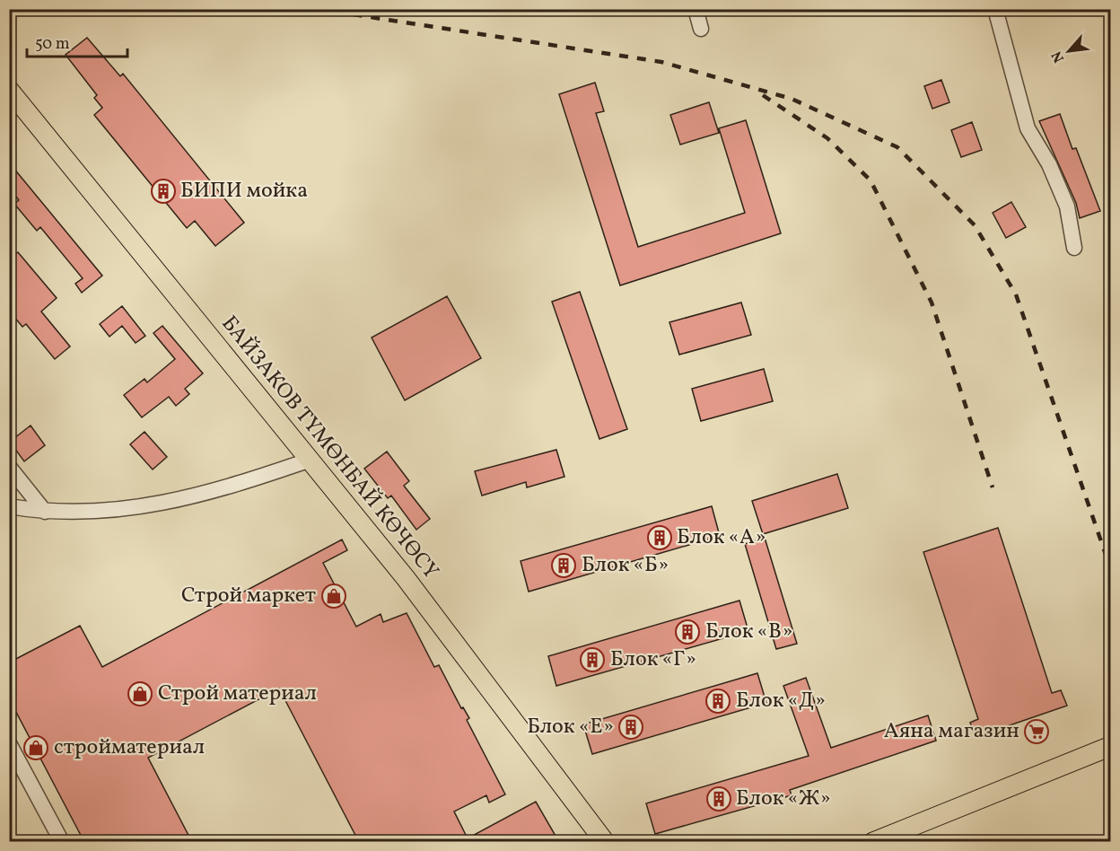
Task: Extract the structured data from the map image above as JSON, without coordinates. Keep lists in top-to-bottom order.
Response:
{
  "streets": {
    "main road": ["БАЙЗАКОВ ТҮМӨНБАЙ КӨЧӨСҮ"]
  },
  "places": {
    "building": [
      "БИПИ мойка",
      "Блок «А»",
      "Блок «Б»",
      "Блок «В»",
      "Блок «Г»",
      "Блок «Д»",
      "Блок «Е»",
      "Блок «Ж»"
    ],
    "shop": ["Строй маркет", "Строй материал", "стройматериал"],
    "supermarket": ["Аяна магазин"]
  },
  "scale_bar": "50 m",
  "north": "bottom left"
}
